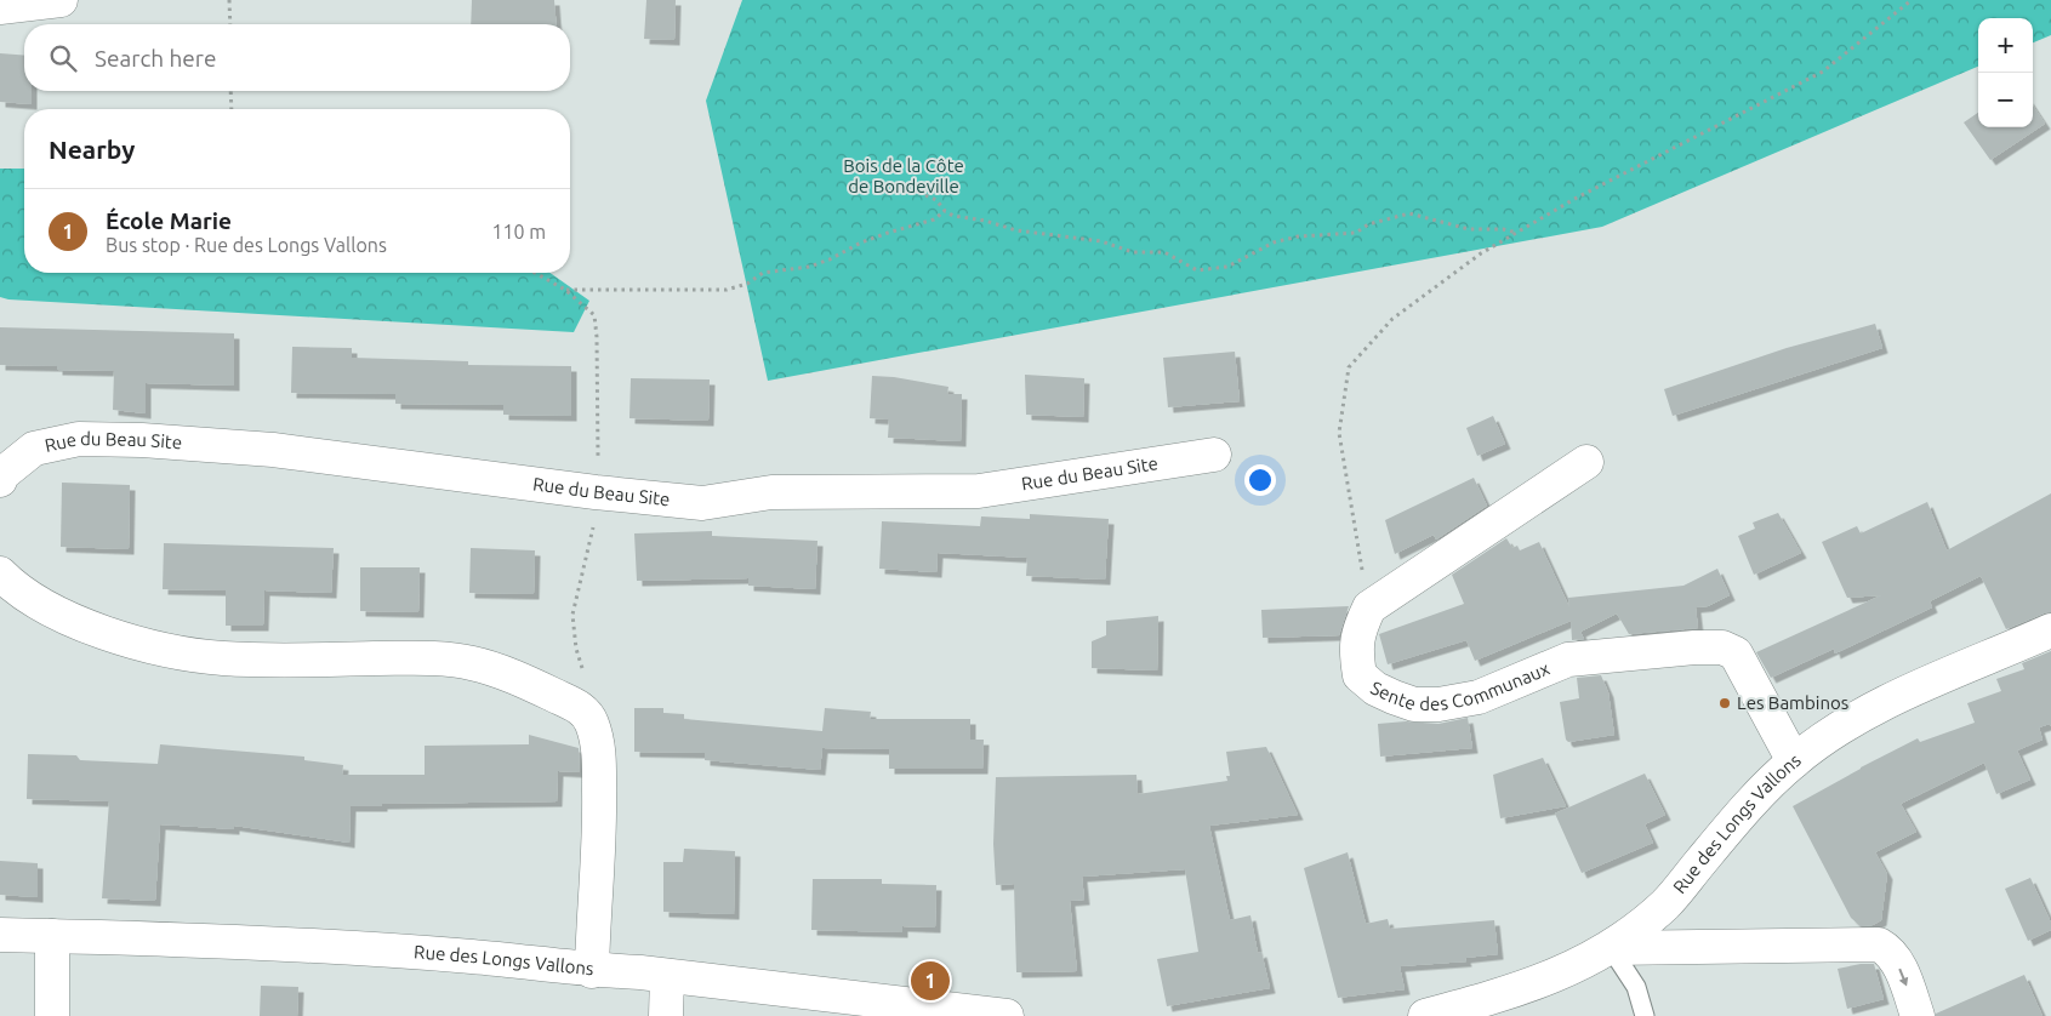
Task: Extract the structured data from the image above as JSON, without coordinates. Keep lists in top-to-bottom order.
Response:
{
  "streets": {
    "street": ["Rue du Beau Site", "Sente des Communaux", "Rue des Longs Vallons"]
  },
  "crossings": [
    ["Sente des Communaux", "Rue des Longs Vallons"]
  ],
  "parks": ["Bois de la Côte de Bondeville"],
  "places": ["Les Bambinos"],
  "page": {
    "map_buttons": ["+", "−"],
    "search": "Search here",
    "heading": "Nearby",
    "list": [
      {
        "mark": "1",
        "name": "École Marie",
        "note": "Bus stop · Rue des Longs Vallons",
        "value": "110 m"
      }
    ],
    "pins": "1"
  }
}
